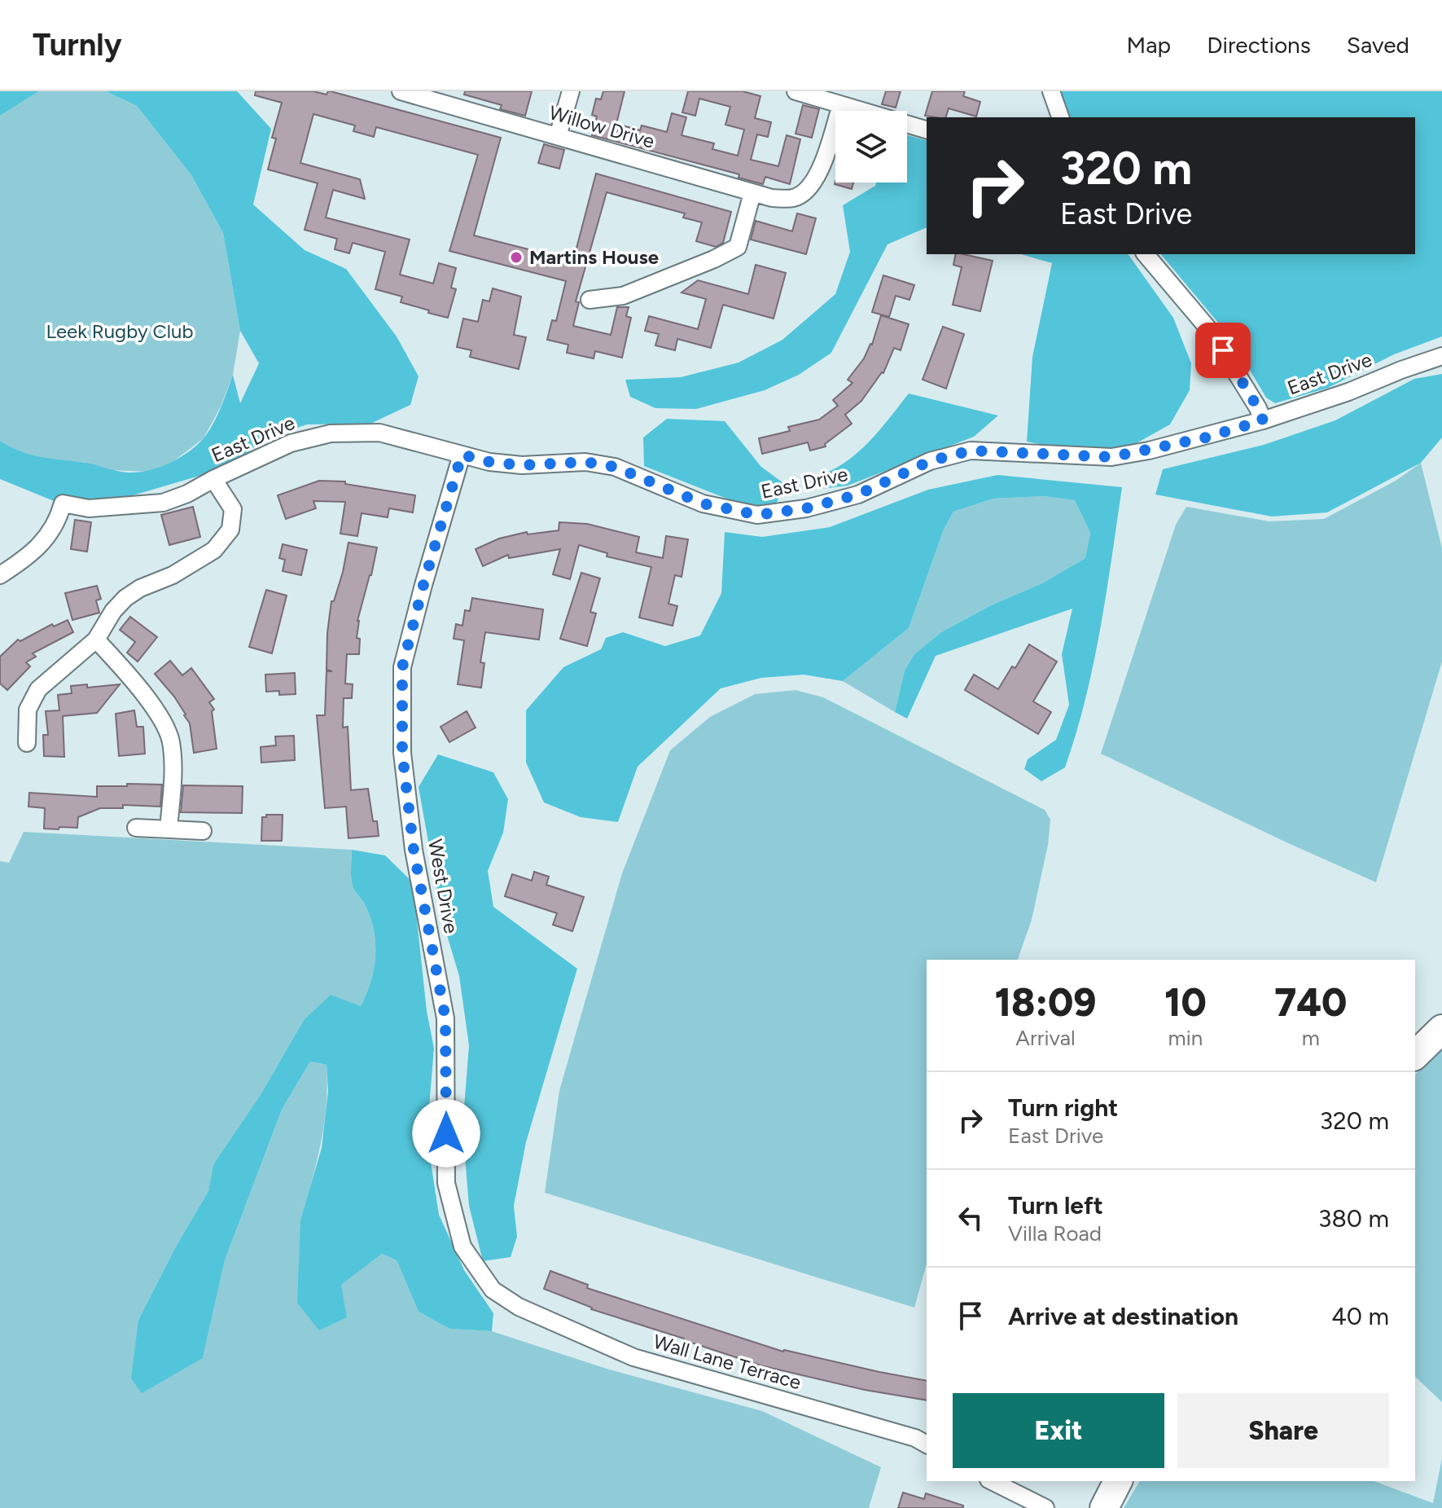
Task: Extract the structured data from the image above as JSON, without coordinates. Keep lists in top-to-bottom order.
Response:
{
  "streets": {
    "street": [
      "Willow Drive",
      "East Drive",
      "West Drive",
      "Wall Lane Terrace"
    ]
  },
  "crossings": [
    ["East Drive", "West Drive"],
    ["West Drive", "Wall Lane Terrace"]
  ],
  "parks": ["Leek Rugby Club"],
  "places": ["Martins House"],
  "page": {
    "header": "Turnly",
    "nav": ["Map", "Directions", "Saved"],
    "turn": ["320 m", "East Drive"],
    "eta": [
      "18:09",
      "Arrival",
      "10",
      "min",
      "740",
      "m"
    ],
    "list": [
      {
        "name": "Turn right",
        "note": "East Drive",
        "value": "320 m"
      },
      {
        "name": "Turn left",
        "note": "Villa Road",
        "value": "380 m"
      },
      {
        "name": "Arrive at destination",
        "value": "40 m"
      }
    ],
    "buttons": ["Exit", "Share"]
  }
}
